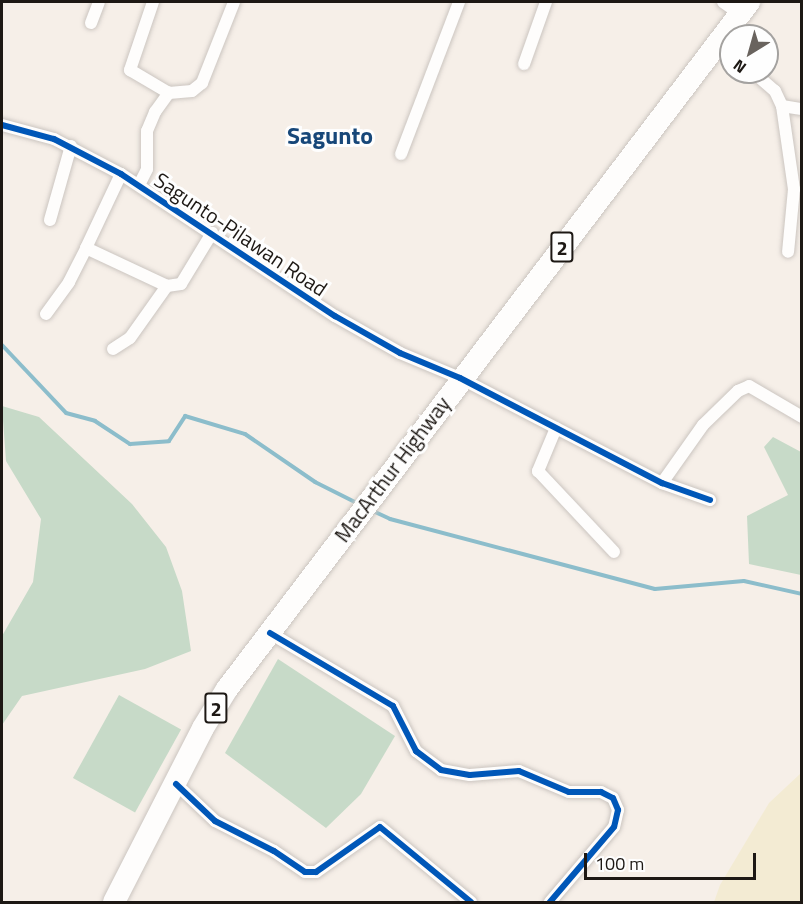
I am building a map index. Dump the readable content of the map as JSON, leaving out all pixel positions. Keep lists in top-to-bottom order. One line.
{"streets":{"highway":["2","MacArthur Highway"],"street":["Sagunto-Pilawan Road"]},"crossings":[["Sagunto-Pilawan Road","MacArthur Highway"]],"districts":["Sagunto"],"scale_bar":"100 m","north":"bottom left"}
